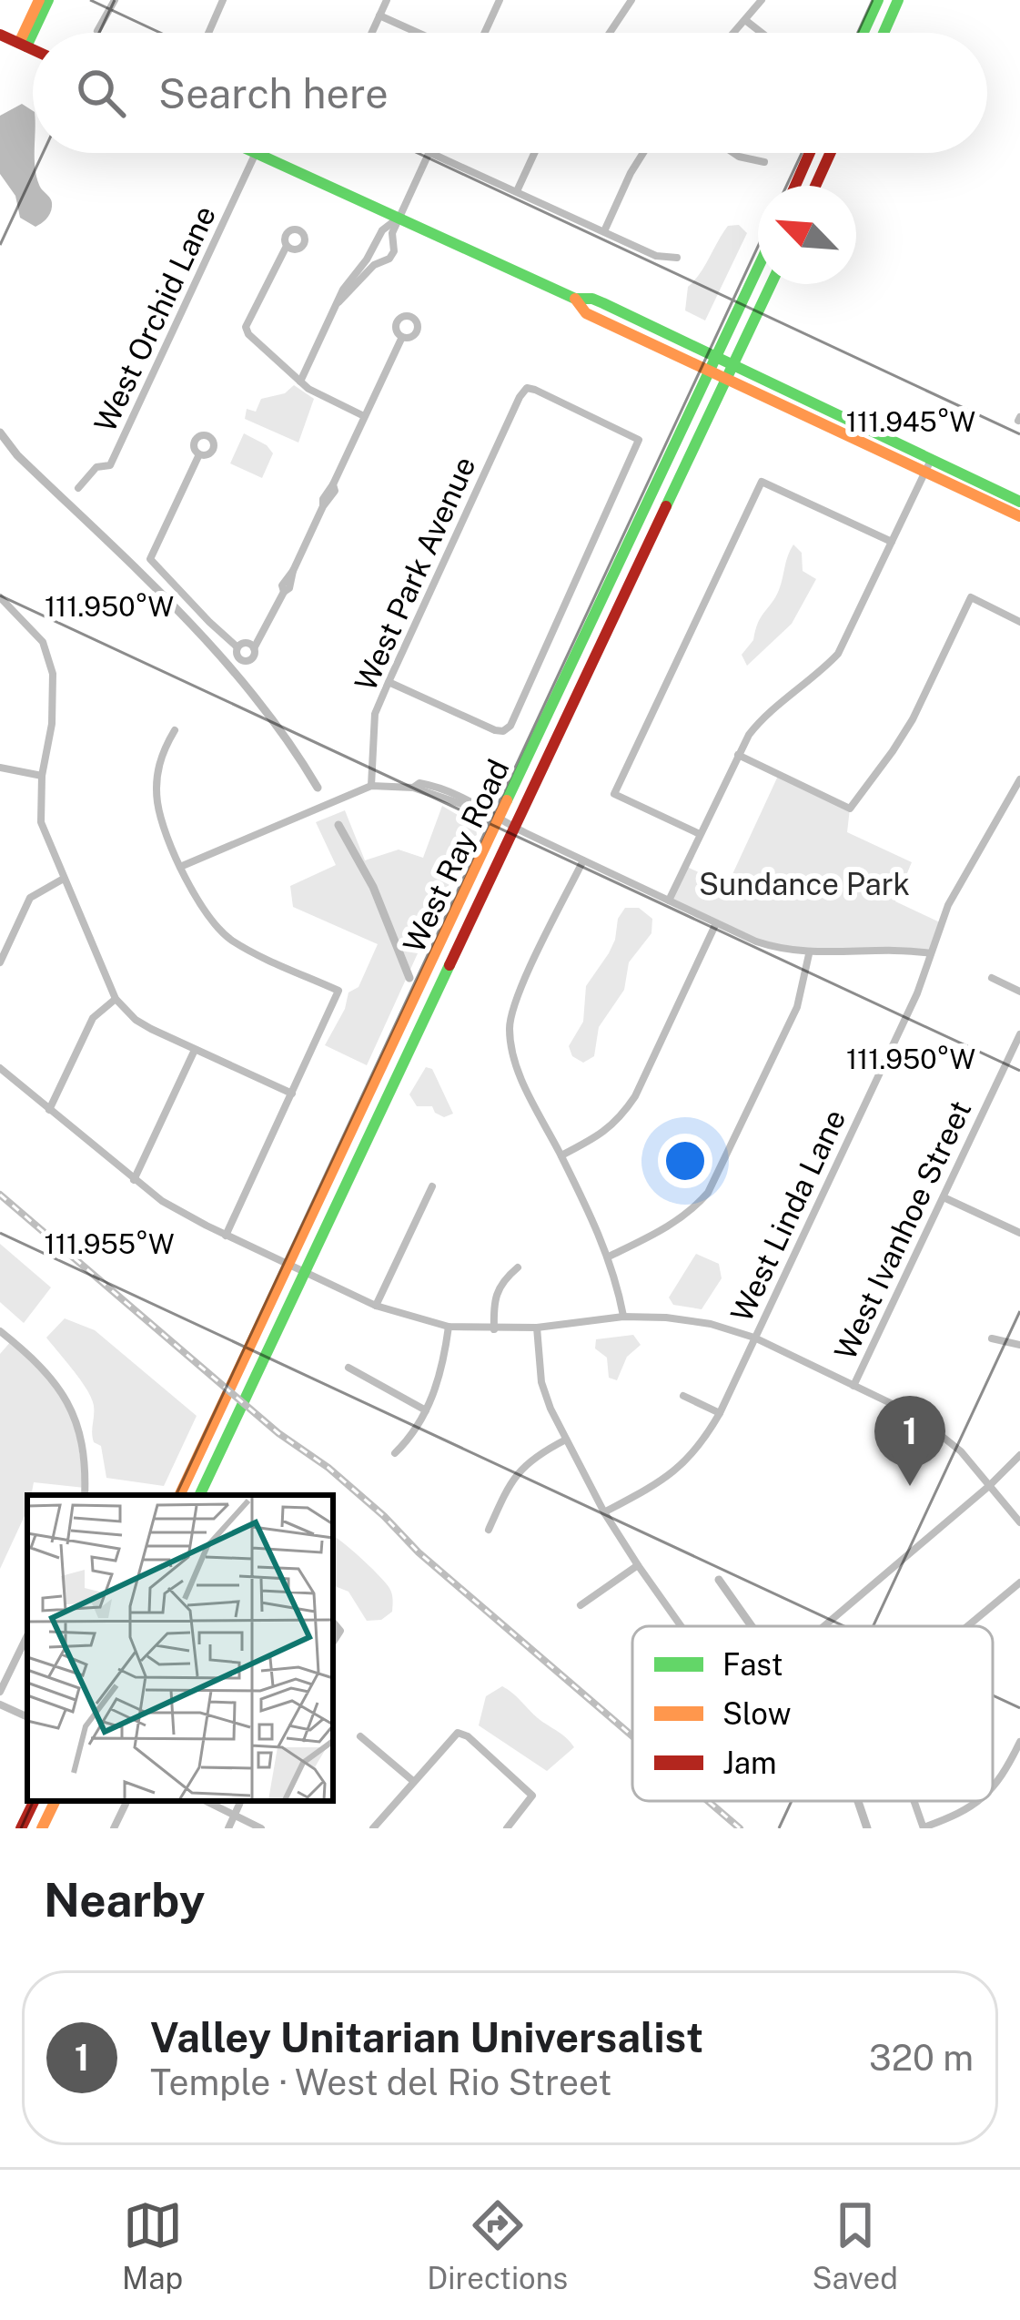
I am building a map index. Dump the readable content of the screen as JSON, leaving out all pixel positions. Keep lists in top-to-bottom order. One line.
{"streets":{"main road":["West Ray Road"],"street":["West Orchid Lane","West Park Avenue","West Linda Lane","West Ivanhoe Street"]},"parks":["Sundance Park"],"legend":["Fast","Slow","Jam"],"north":"top left","page":{"search":"Search here","pins":"1","heading":"Nearby","list":[{"mark":"1","name":"Valley Unitarian Universalist","note":"Temple · West del Rio Street","value":"320 m"}],"nav":["Map","Directions","Saved"]},"coordinates":["111.945°W","111.950°W","111.955°W"]}
